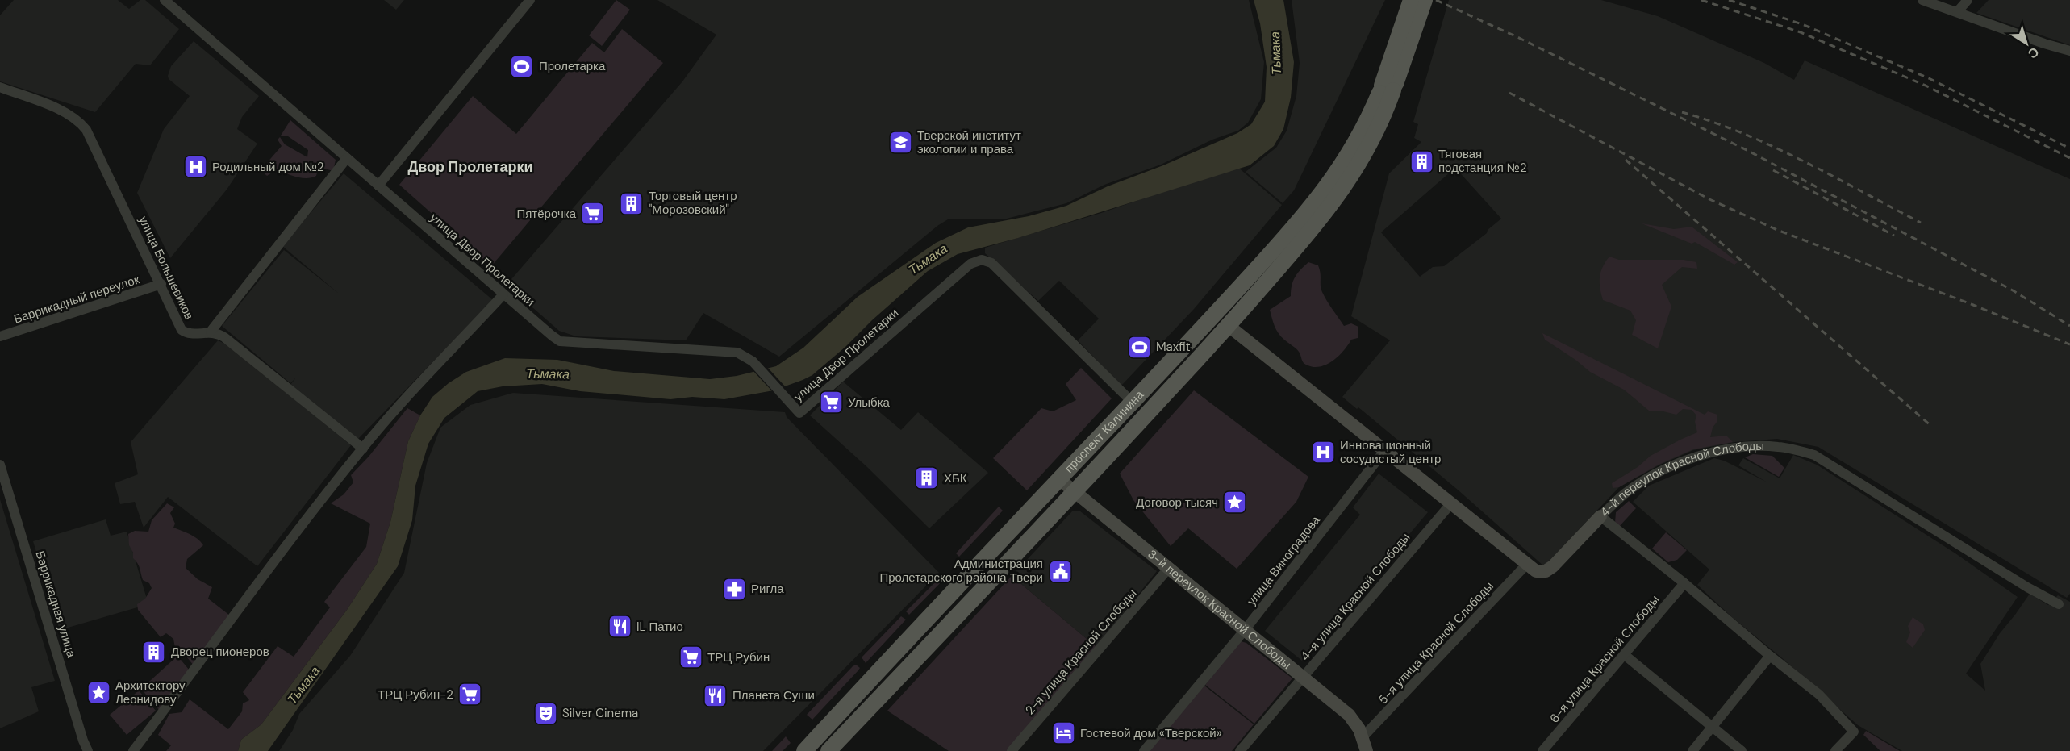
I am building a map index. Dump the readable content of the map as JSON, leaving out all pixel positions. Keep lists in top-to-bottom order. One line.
{"streets":{"main road":["проспект Калинина"],"street":["улица Двор Пролетарки","улица Большевиков","Баррикадный переулок","4-й переулок Красной Слободы","улица Виноградова","4-я улица Красной Слободы","Баррикадная улица","3-й переулок Красной Слободы","5-я улица Красной Слободы","2-я улица Красной Слободы","6-я улица Красной Слободы"]},"crossings":[["улица Двор Пролетарки","проспект Калинина"],["улица Большевиков","Баррикадный переулок"],["проспект Калинина","4-й переулок Красной Слободы"],["проспект Калинина","3-й переулок Красной Слободы"],["4-й переулок Красной Слободы","улица Виноградова"],["4-й переулок Красной Слободы","4-я улица Красной Слободы"],["4-й переулок Красной Слободы","5-я улица Красной Слободы"],["улица Виноградова","3-й переулок Красной Слободы"],["4-я улица Красной Слободы","3-й переулок Красной Слободы"],["3-й переулок Красной Слободы","5-я улица Красной Слободы"],["3-й переулок Красной Слободы","2-я улица Красной Слободы"]],"districts":["Двор Пролетарки"],"water":["Тьмака"],"places":{"sports":["Пролетарка","Maxfit"],"school or university":["Тверской институт экологии и права"],"building":["Тяговая подстанция №2","Торговый центр \"Морозовский\"","ХБК","Дворец пионеров"],"hospital":["Родильный дом №2","Инновационный сосудистый центр"],"supermarket":["Пятёрочка","Улыбка","ТРЦ Рубин","ТРЦ Рубин-2"],"place":["Договор тысяч","Архитектору Леонидову"],"public building":["Администрация Пролетарского района Твери"],"pharmacy":["Ригла"],"restaurant":["IL Патио","Планета Суши"],"theatre":["Silver Cinema"],"hotel":["Гостевой дом «Тверской»"]},"north":"bottom right"}
